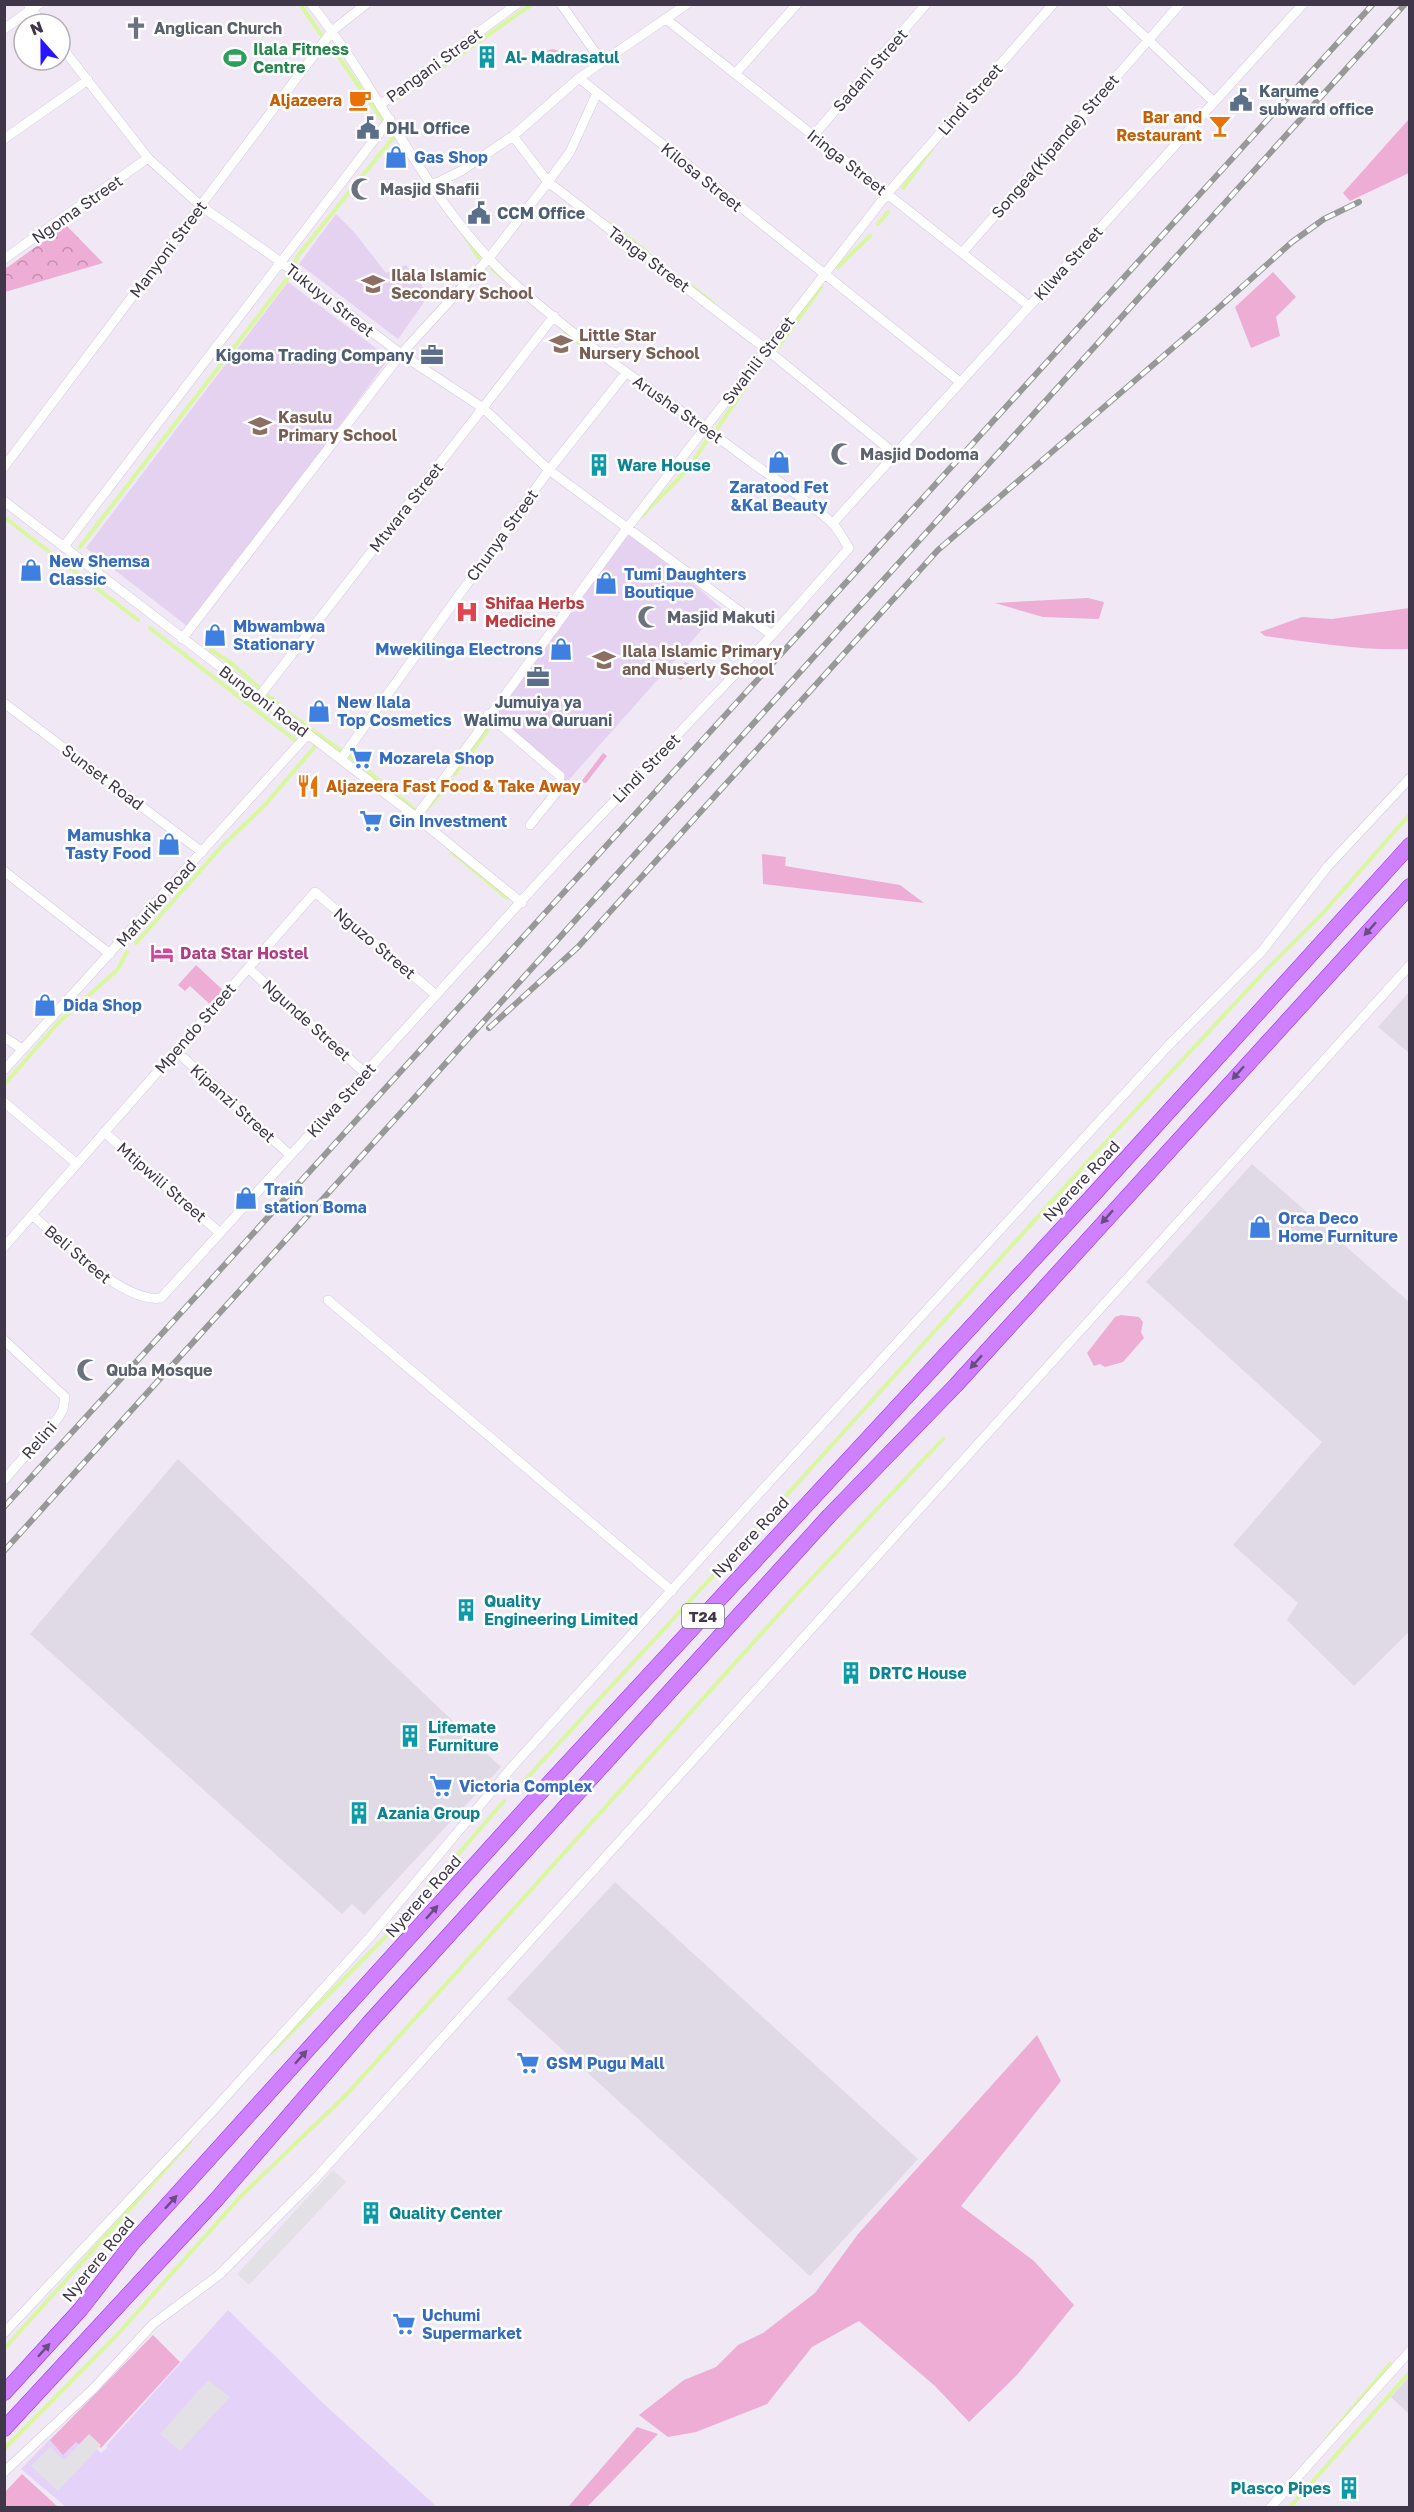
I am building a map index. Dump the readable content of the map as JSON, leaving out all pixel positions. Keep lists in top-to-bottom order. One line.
{"streets":{"highway":["Nyerere Road","T24"],"street":["Pangani Street","Sadani Street","Lindi Street","Songea(Kipande) Street","Iringa Street","Kilosa Street","Ngoma Street","Manyoni Street","Tanga Street","Kilwa Street","Tukuyu Street","Swahili Street","Arusha Street","Mtwara Street","Chunya Street","Bungoni Road","Sunset Road","Mafuriko Road","Nguzo Street","Ngunde Street","Mpendo Street","Kipanzi Street","Mtipwili Street","Beli Street","Relini"]},"crossings":[["Pangani Street","Arusha Street"],["Sadani Street","Iringa Street"],["Lindi Street","Iringa Street"],["Lindi Street","Kilwa Street"],["Lindi Street","Tukuyu Street"],["Lindi Street","Swahili Street"],["Lindi Street","Arusha Street"],["Lindi Street","Bungoni Road"],["Songea(Kipande) Street","Iringa Street"],["Iringa Street","Kilwa Street"],["Iringa Street","Swahili Street"],["Kilosa Street","Kilwa Street"],["Kilosa Street","Swahili Street"],["Ngoma Street","Tukuyu Street"],["Manyoni Street","Tukuyu Street"],["Manyoni Street","Arusha Street"],["Tanga Street","Kilwa Street"],["Tanga Street","Swahili Street"],["Kilwa Street","Arusha Street"],["Kilwa Street","Bungoni Road"],["Kilwa Street","Nguzo Street"],["Kilwa Street","Ngunde Street"],["Kilwa Street","Kipanzi Street"],["Kilwa Street","Mtipwili Street"],["Kilwa Street","Beli Street"],["Tukuyu Street","Swahili Street"],["Tukuyu Street","Mtwara Street"],["Tukuyu Street","Chunya Street"],["Swahili Street","Arusha Street"],["Arusha Street","Mtwara Street"],["Arusha Street","Chunya Street"],["Mtwara Street","Bungoni Road"],["Chunya Street","Bungoni Road"],["Bungoni Road","Mafuriko Road"],["Sunset Road","Mafuriko Road"],["Nguzo Street","Mpendo Street"],["Ngunde Street","Mpendo Street"],["Mpendo Street","Kipanzi Street"],["Mpendo Street","Mtipwili Street"],["Mpendo Street","Beli Street"]],"places":{"church":["Anglican Church"],"building":["Al- Madrasatul","Ware House","Quality Engineering Limited","DRTC House","Lifemate Furniture","Azania Group","Quality Center","Plasco Pipes"],"sports":["Ilala Fitness Centre"],"cafe":["Aljazeera"],"public building":["Karume subward office","DHL Office","CCM Office"],"bar":["Bar and Restaurant"],"shop":["Gas Shop","Zaratood Fet &Kal Beauty","New Shemsa Classic","Tumi Daughters Boutique","Mbwambwa Stationary","Mwekilinga Electrons","New Ilala Top Cosmetics","Mamushka Tasty Food","Dida Shop","Train station Boma","Orca Deco Home Furniture"],"mosque":["Masjid Shafii","Masjid Dodoma","Masjid Makuti","Quba Mosque"],"school or university":["Ilala Islamic Secondary School","Little Star Nursery School","Kasulu Primary School","Ilala Islamic Primary and Nuserly School"],"office":["Kigoma Trading Company","Jumuiya ya Walimu wa Quruani"],"hospital":["Shifaa Herbs Medicine"],"supermarket":["Mozarela Shop","Gin Investment","Victoria Complex","GSM Pugu Mall","Uchumi Supermarket"],"restaurant":["Aljazeera Fast Food & Take Away"],"hotel":["Data Star Hostel"]},"north":"top"}
